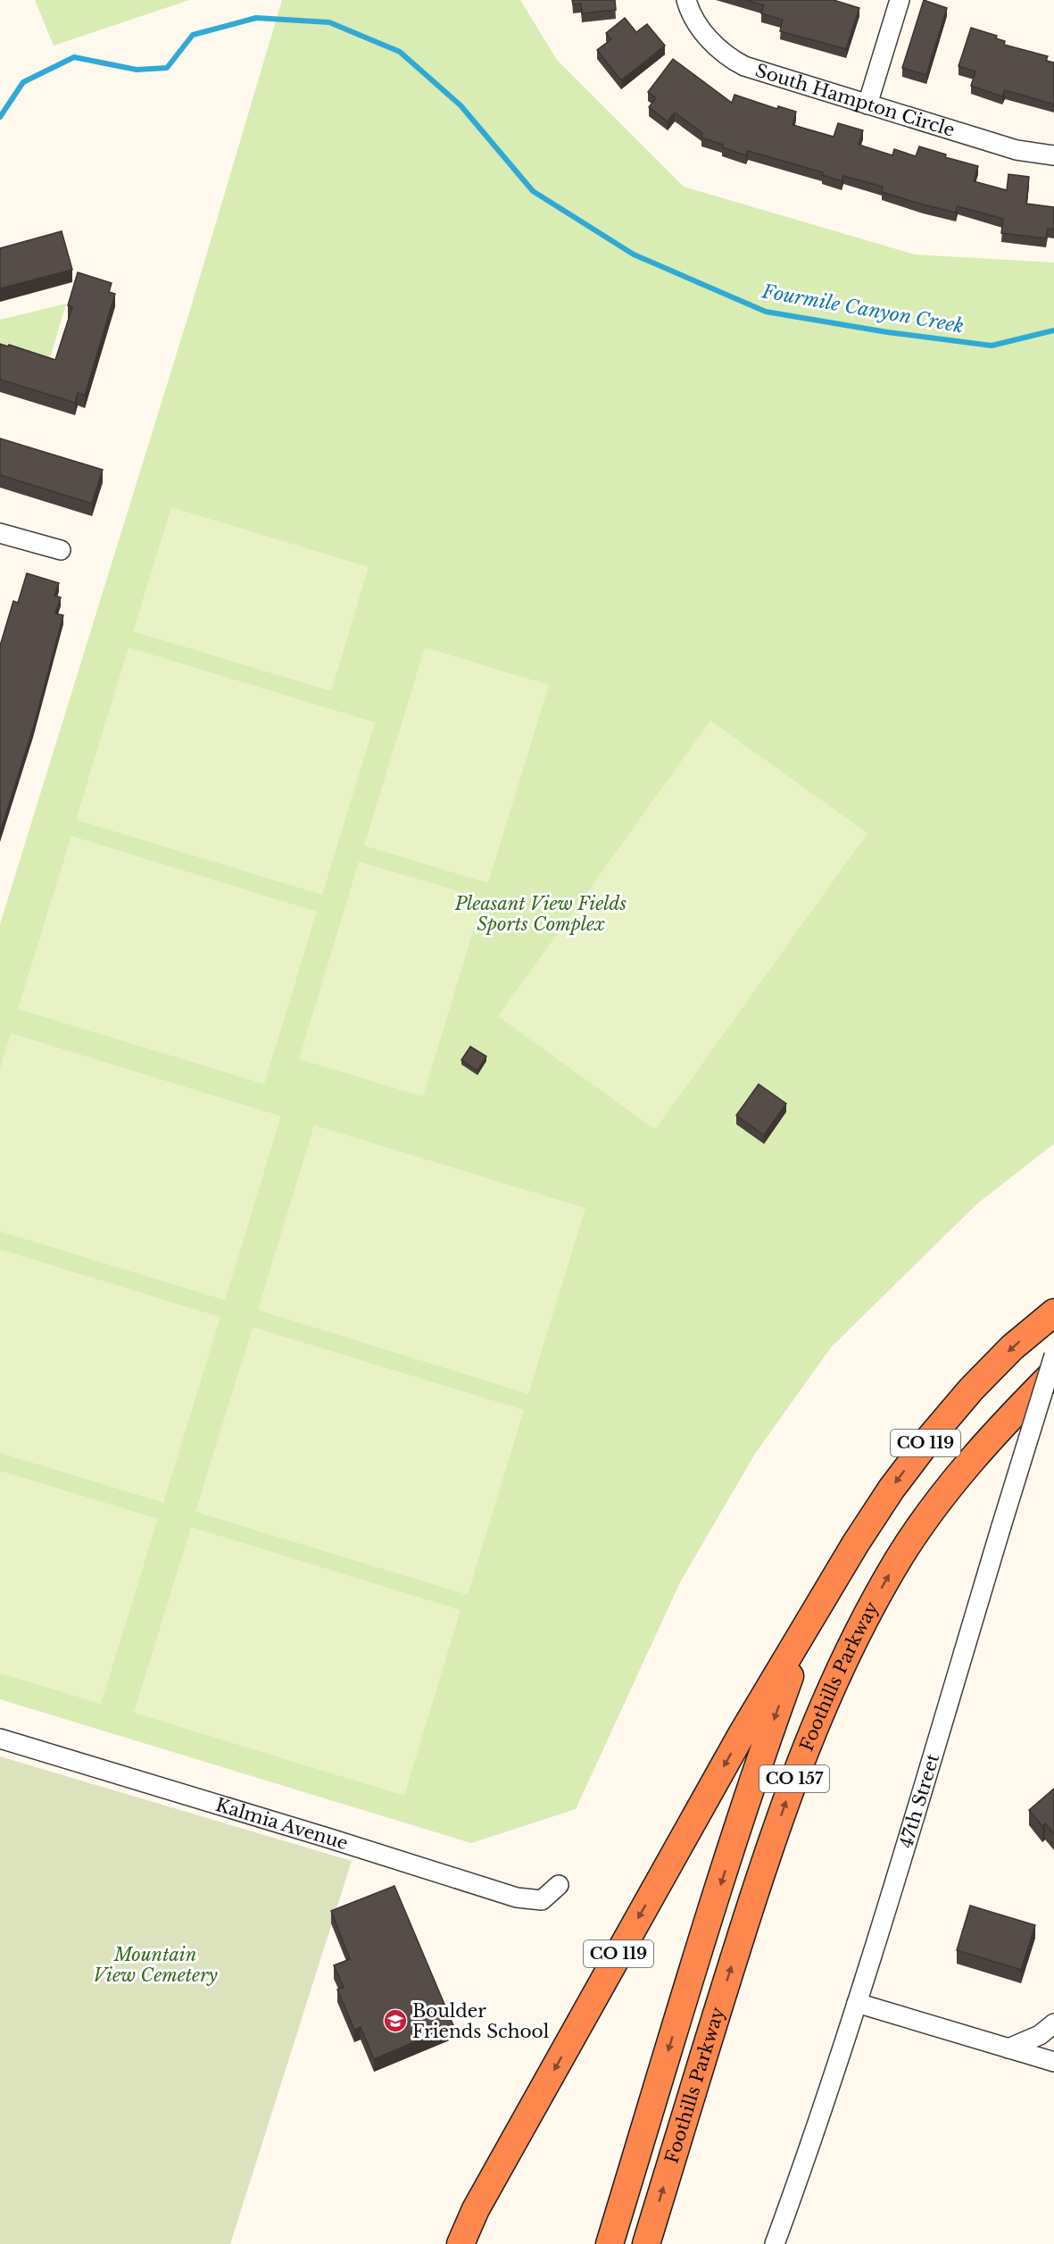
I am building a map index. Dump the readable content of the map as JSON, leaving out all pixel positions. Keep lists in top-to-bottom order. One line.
{"streets":{"highway":["CO 119","Foothills Parkway","CO 157"],"street":["South Hampton Circle","47th Street","Kalmia Avenue"]},"crossings":[["CO 119","Foothills Parkway"]],"water":["Fourmile Canyon Creek"],"parks":["Pleasant View Fields Sports Complex","Mountain View Cemetery"],"places":{"school or university":["Boulder Friends School"]}}
